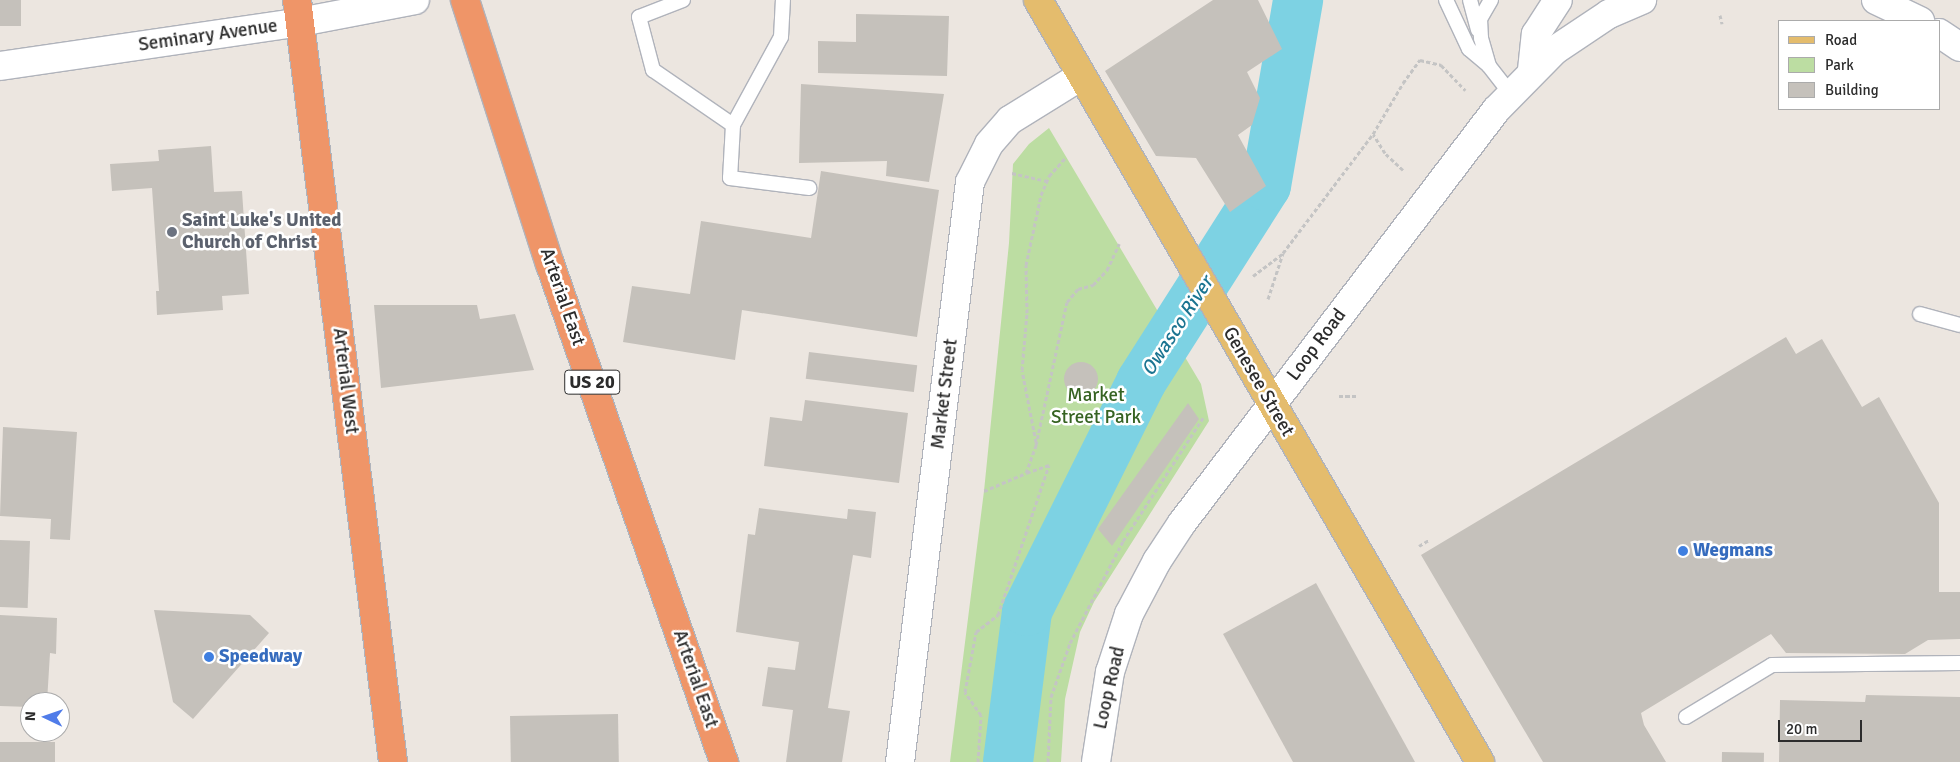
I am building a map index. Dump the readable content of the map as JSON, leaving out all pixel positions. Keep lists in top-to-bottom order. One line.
{"streets":{"highway":["Arterial East","Arterial West","US 20"],"main road":["Genesee Street"],"street":["Seminary Avenue","Loop Road","Market Street"]},"crossings":[["Seminary Avenue","Arterial West"],["Loop Road","Genesee Street"],["Genesee Street","Market Street"]],"water":["Owasco River"],"parks":["Market Street Park"],"places":["Saint Luke's United Church of Christ","Wegmans","Speedway"],"legend":["Road","Park","Building"],"scale_bar":"20 m","north":"left"}
